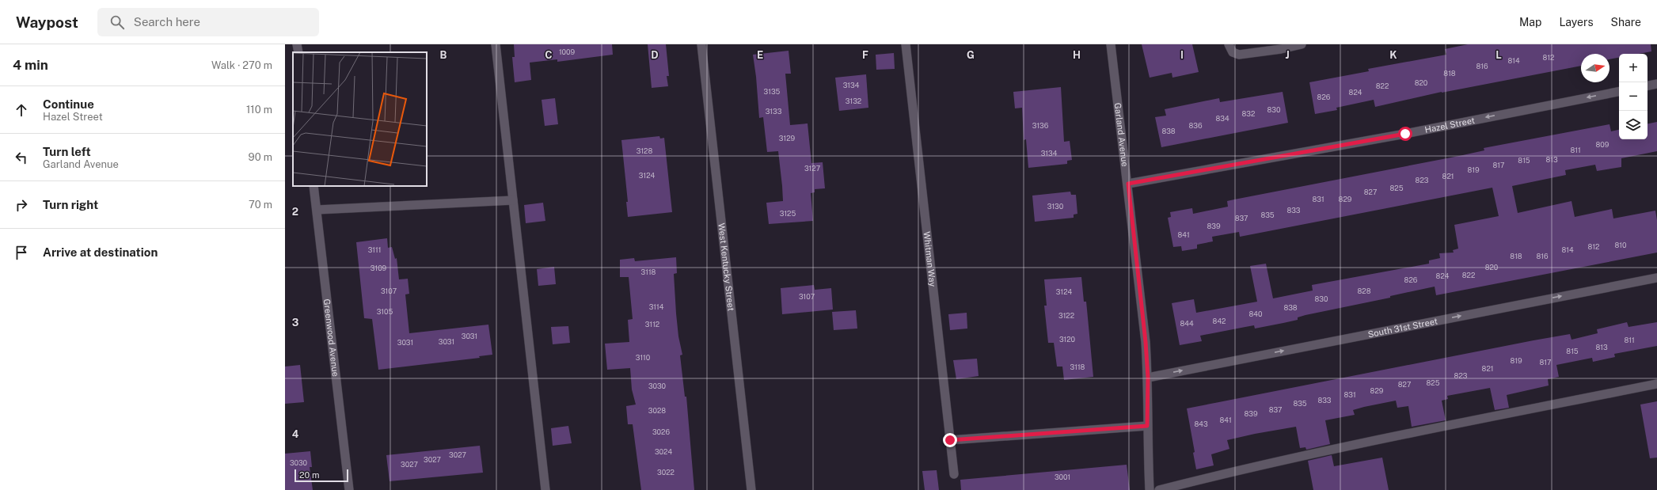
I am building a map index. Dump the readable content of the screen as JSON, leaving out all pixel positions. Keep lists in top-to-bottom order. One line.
{"streets":{"street":["Hazel Street","Garland Avenue","Whitman Way","West Kentucky Street","South 31st Street","Greenwood Avenue"]},"crossings":[["Hazel Street","Garland Avenue"],["Garland Avenue","South 31st Street"]],"one_way":["Hazel Street","South 31st Street"],"house_numbers":["1009","812","814","816","818","820","3134","822","3135","824","826","3132","830","3133","832","834","3136","836","838","3129","809","811","3128","3134","813","815","817","3127","819","3124","821","823","825","827","831","829","3130","833","3125","835","837","839","841","810","812","3111","814","818","816","820","3109","3118","822","824","826","3107","828","3124","3107","830","3114","838","3105","840","3122","842","844","3112","3031","3120","811","3031","3031","813","815","3110","819","817","3118","821","823","825","827","3030","829","831","833","835","837","3028","839","841","843","3026","3024","3027","3027","3030","3027","3022","3001"],"scale_bar":"20 m","north":"right","page":{"header":"Waypost","search":"Search here","nav":["Map","Layers","Share"],"heading":["4 min","Walk · 270 m"],"map_buttons":["+","−"],"list":[["Continue","Hazel Street","110 m"],["Turn left","Garland Avenue","90 m"],["Turn right","70 m"],"Arrive at destination"],"scale":"20 m"},"grid":{"columns":["B","C","D","E","F","G","H","I","J","K","L"],"rows":["2","3","4"]}}
